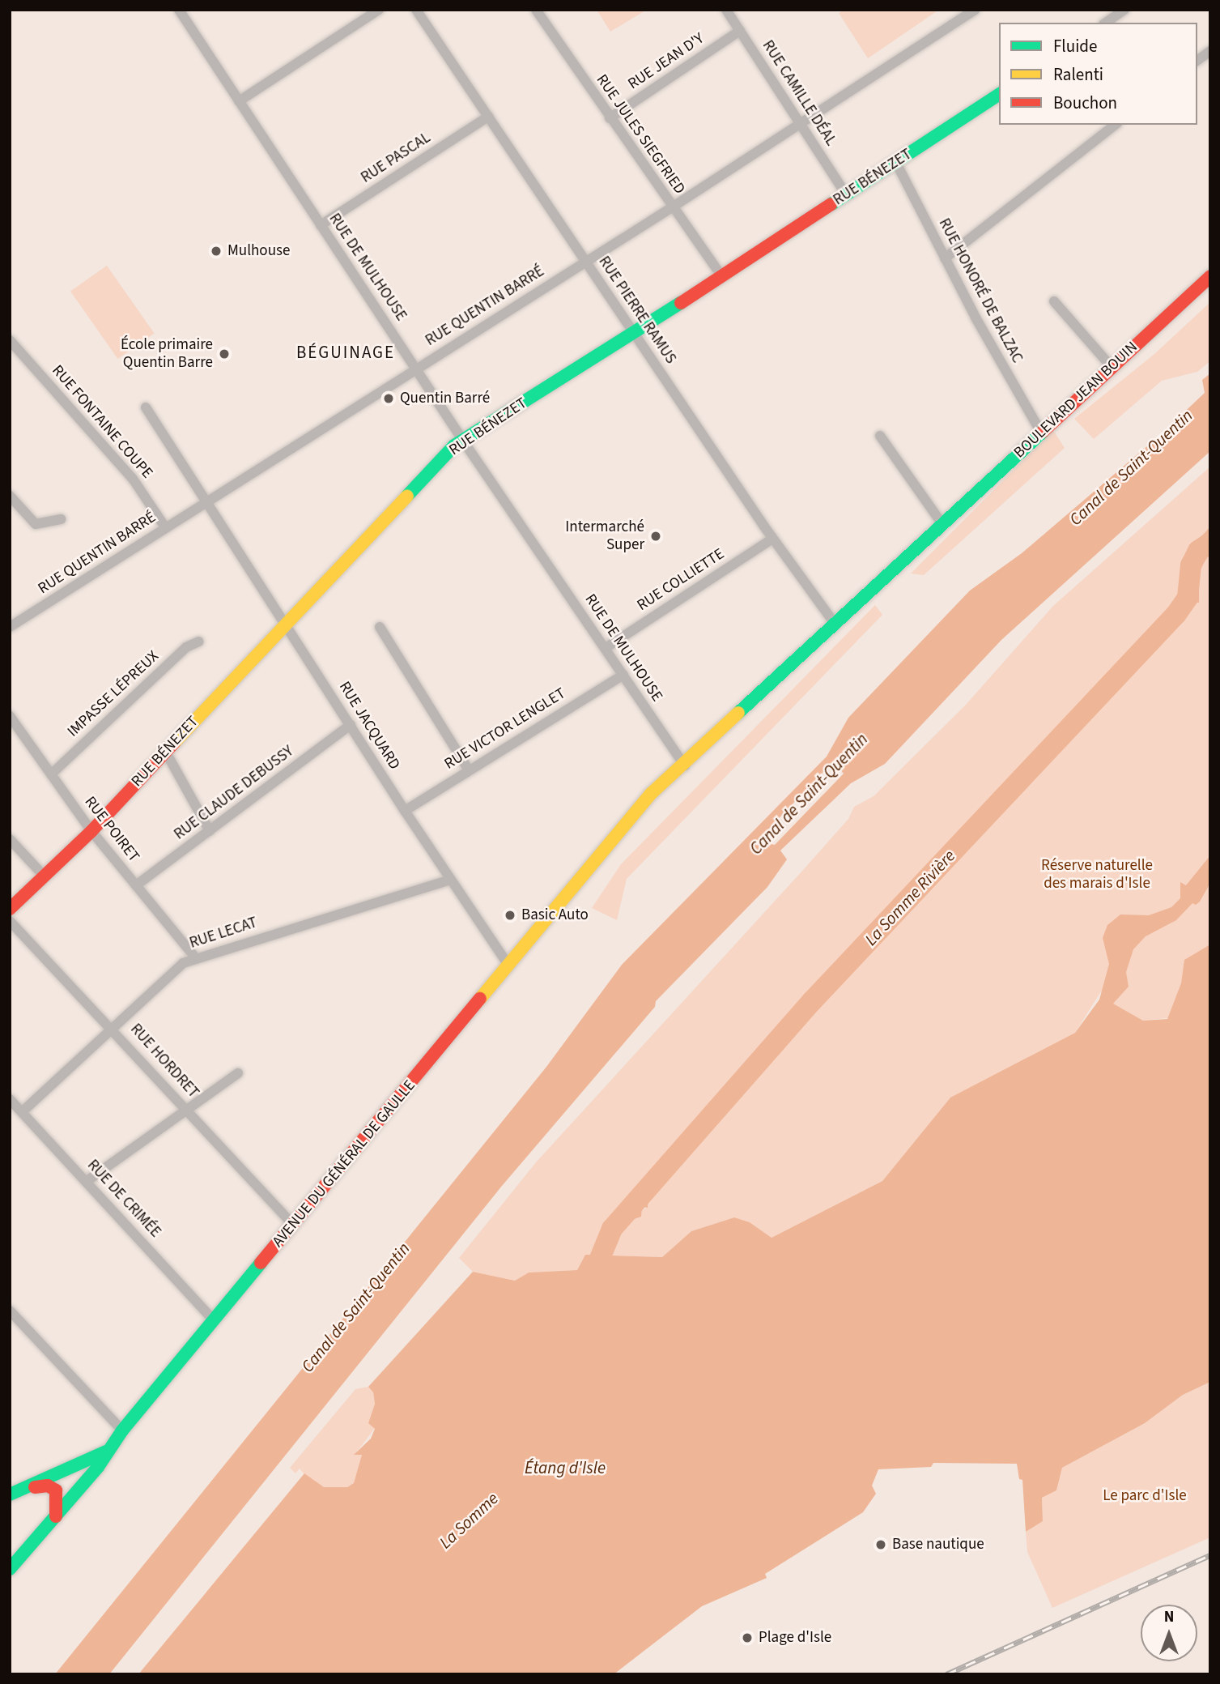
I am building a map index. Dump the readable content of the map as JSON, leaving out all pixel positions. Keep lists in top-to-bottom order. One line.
{"streets":{"street":["RUE JEAN D'Y","RUE CAMILLE DÉAL","RUE JULES SIEGFRIED","RUE PASCAL","RUE BÉNEZET","RUE DE MULHOUSE","RUE HONORÉ DE BALZAC","RUE QUENTIN BARRÉ","RUE PIERRE RAMUS","BOULEVARD JEAN BOUIN","RUE FONTAINE COUPE","RUE COLLIETTE","IMPASSE LÉPREUX","RUE JACQUARD","RUE VICTOR LENGLET","RUE CLAUDE DEBUSSY","RUE POIRET","RUE LECAT","RUE HORDRET","AVENUE DU GÉNÉRAL DE GAULLE","RUE DE CRIMÉE"]},"crossings":[["RUE JEAN D'Y","RUE CAMILLE DÉAL"],["RUE JEAN D'Y","RUE JULES SIEGFRIED"],["RUE CAMILLE DÉAL","RUE BÉNEZET"],["RUE CAMILLE DÉAL","RUE QUENTIN BARRÉ"],["RUE JULES SIEGFRIED","RUE BÉNEZET"],["RUE JULES SIEGFRIED","RUE QUENTIN BARRÉ"],["RUE PASCAL","RUE DE MULHOUSE"],["RUE PASCAL","RUE PIERRE RAMUS"],["RUE BÉNEZET","RUE DE MULHOUSE"],["RUE BÉNEZET","RUE HONORÉ DE BALZAC"],["RUE BÉNEZET","RUE PIERRE RAMUS"],["RUE BÉNEZET","RUE JACQUARD"],["RUE BÉNEZET","RUE POIRET"],["RUE DE MULHOUSE","RUE QUENTIN BARRÉ"],["RUE DE MULHOUSE","BOULEVARD JEAN BOUIN"],["RUE DE MULHOUSE","RUE COLLIETTE"],["RUE DE MULHOUSE","RUE VICTOR LENGLET"],["RUE DE MULHOUSE","AVENUE DU GÉNÉRAL DE GAULLE"],["RUE HONORÉ DE BALZAC","BOULEVARD JEAN BOUIN"],["RUE QUENTIN BARRÉ","RUE PIERRE RAMUS"],["RUE QUENTIN BARRÉ","RUE FONTAINE COUPE"],["RUE QUENTIN BARRÉ","RUE JACQUARD"],["RUE PIERRE RAMUS","BOULEVARD JEAN BOUIN"],["RUE PIERRE RAMUS","RUE COLLIETTE"],["BOULEVARD JEAN BOUIN","AVENUE DU GÉNÉRAL DE GAULLE"],["IMPASSE LÉPREUX","RUE POIRET"],["RUE JACQUARD","RUE VICTOR LENGLET"],["RUE JACQUARD","RUE CLAUDE DEBUSSY"],["RUE JACQUARD","RUE LECAT"],["RUE JACQUARD","AVENUE DU GÉNÉRAL DE GAULLE"],["RUE CLAUDE DEBUSSY","RUE POIRET"],["RUE POIRET","RUE LECAT"],["RUE LECAT","RUE HORDRET"],["RUE LECAT","RUE DE CRIMÉE"],["RUE HORDRET","AVENUE DU GÉNÉRAL DE GAULLE"],["AVENUE DU GÉNÉRAL DE GAULLE","RUE DE CRIMÉE"]],"districts":["BÉGUINAGE"],"water":["Canal de Saint-Quentin","La Somme Rivière","Étang d'Isle","La Somme"],"parks":["Réserve naturelle des marais d'Isle","Le parc d'Isle"],"places":["Mulhouse","École primaire Quentin Barre","Quentin Barré","Intermarché Super","Basic Auto","Base nautique","Plage d'Isle"],"legend":["Fluide","Ralenti","Bouchon"],"north":"top"}
